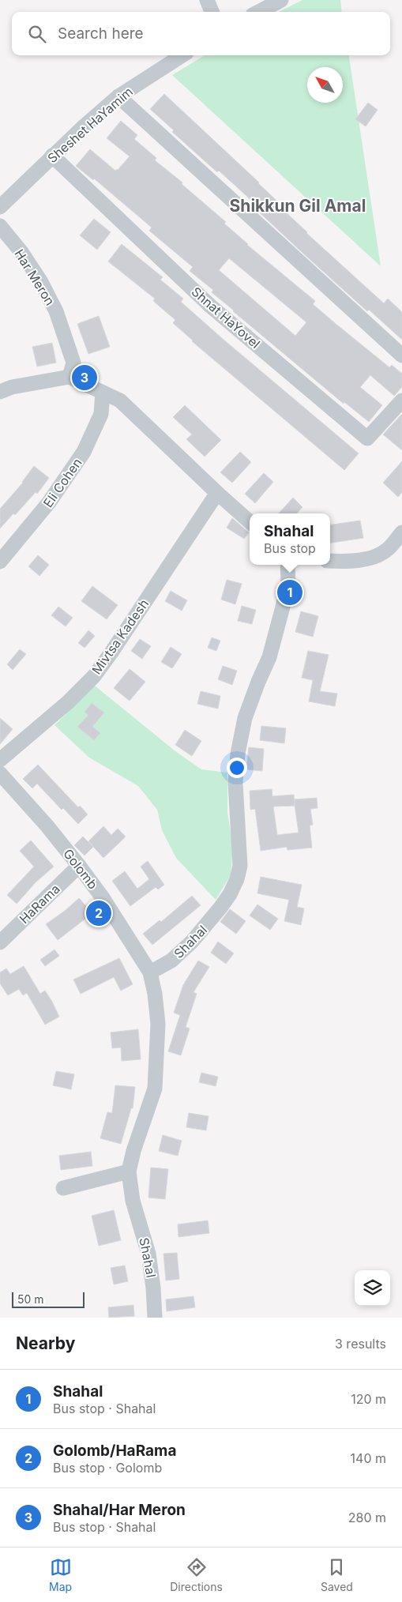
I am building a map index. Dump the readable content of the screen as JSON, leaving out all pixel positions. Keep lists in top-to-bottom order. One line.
{"streets":{"street":["Sheshet HaYamim","Har Meron","Shnat HaYovel","Eli Cohen","Mivtsa Kadesh","Golomb","HaRama","Shahal"]},"crossings":[["Sheshet HaYamim","Shnat HaYovel"],["Golomb","HaRama"],["Golomb","Shahal"]],"districts":["Shikkun Gil Amal"],"scale_bar":"50 m","north":"top left","page":{"search":"Search here","pins":["3","1","2"],"popup":["Shahal","Bus stop"],"scale":"50 m","heading":["Nearby","3 results"],"list":[{"mark":"1","name":"Shahal","note":"Bus stop · Shahal","value":"120 m"},{"mark":"2","name":"Golomb/HaRama","note":"Bus stop · Golomb","value":"140 m"},{"mark":"3","name":"Shahal/Har Meron","note":"Bus stop · Shahal","value":"280 m"}],"nav":["Map","Directions","Saved"]}}
